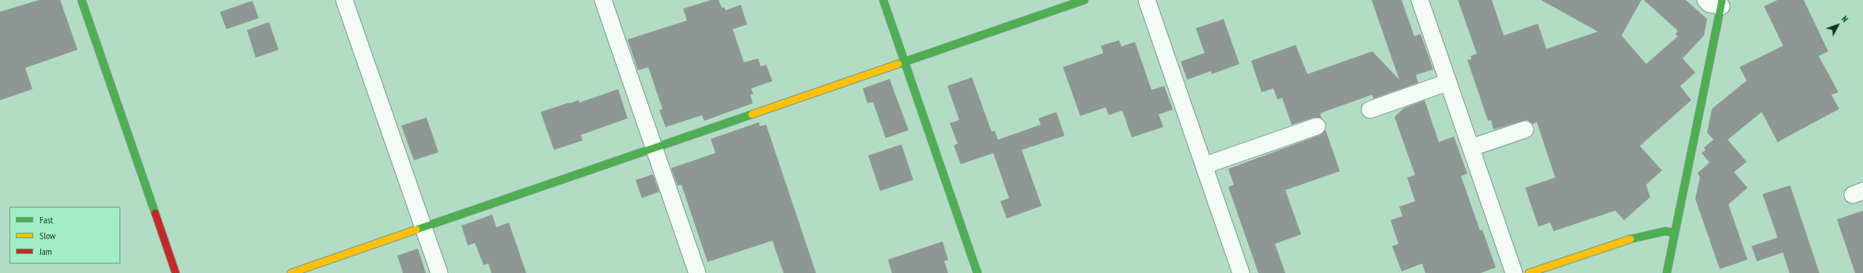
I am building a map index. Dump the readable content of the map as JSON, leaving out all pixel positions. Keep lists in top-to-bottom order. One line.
{"legend":["Fast","Slow","Jam"],"north":"top right"}
